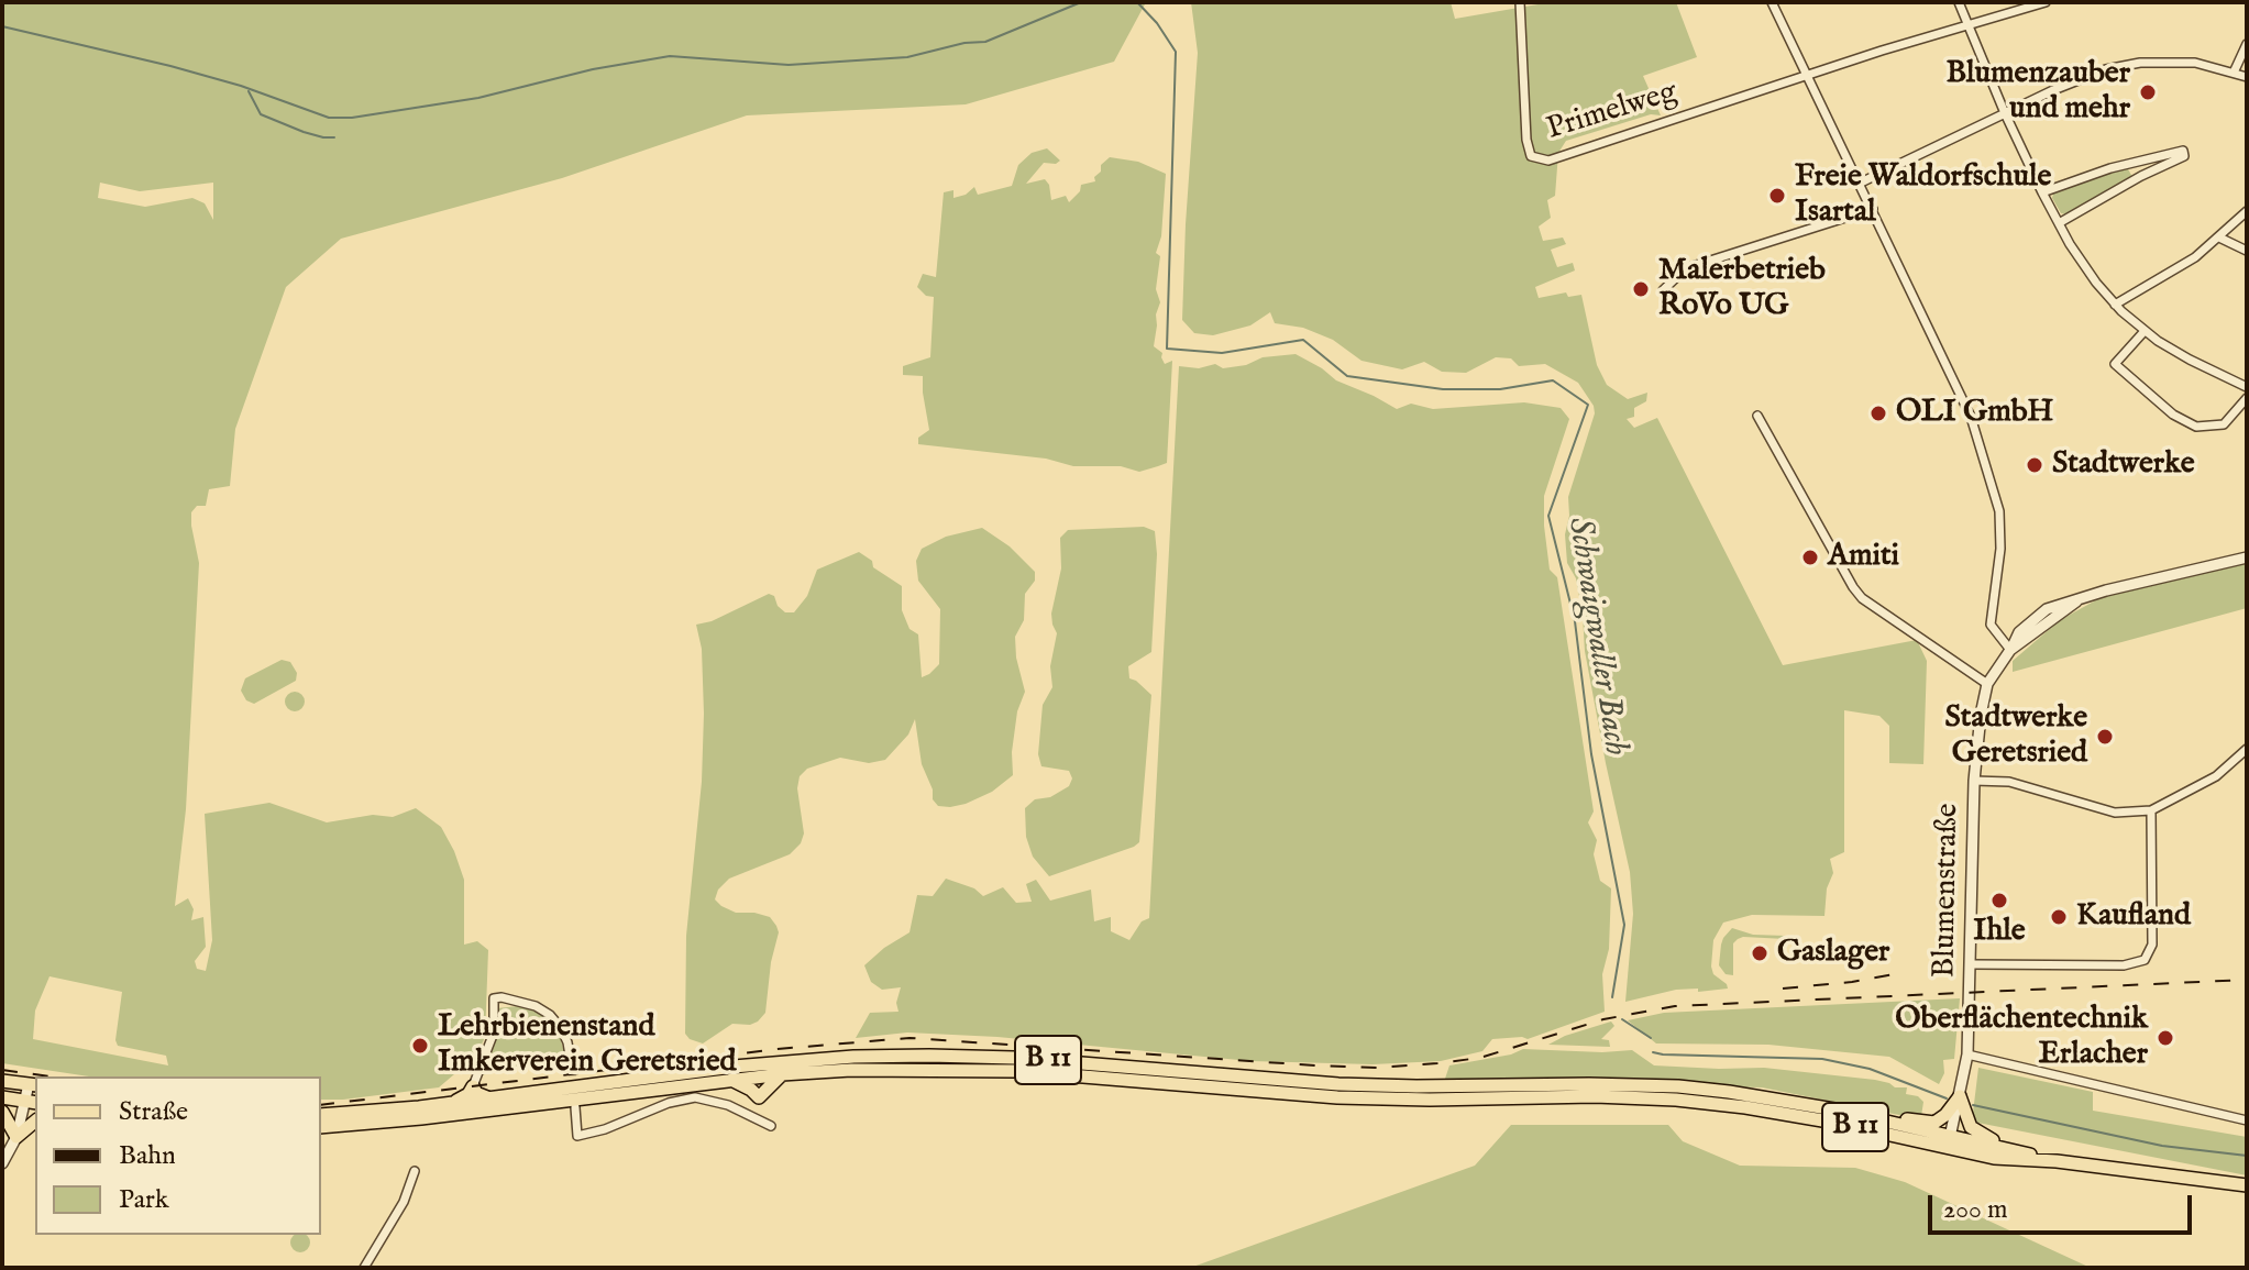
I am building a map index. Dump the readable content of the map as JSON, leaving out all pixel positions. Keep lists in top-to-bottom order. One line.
{"streets":{"main road":["B 11"],"street":["Primelweg","Blumenstraße"]},"crossings":[["Blumenstraße","B 11"]],"water":["Schwaigwaller Bach"],"places":["Blumenzauber und mehr","Freie Waldorfschule Isartal","Malerbetrieb RoVo UG","OLI GmbH","Stadtwerke","Amiti","Stadtwerke Geretsried","Ihle","Kaufland","Gaslager","Oberflächentechnik Erlacher","Lehrbienenstand Imkerverein Geretsried"],"legend":["Straße","Bahn","Park"],"scale_bar":"200 m"}
